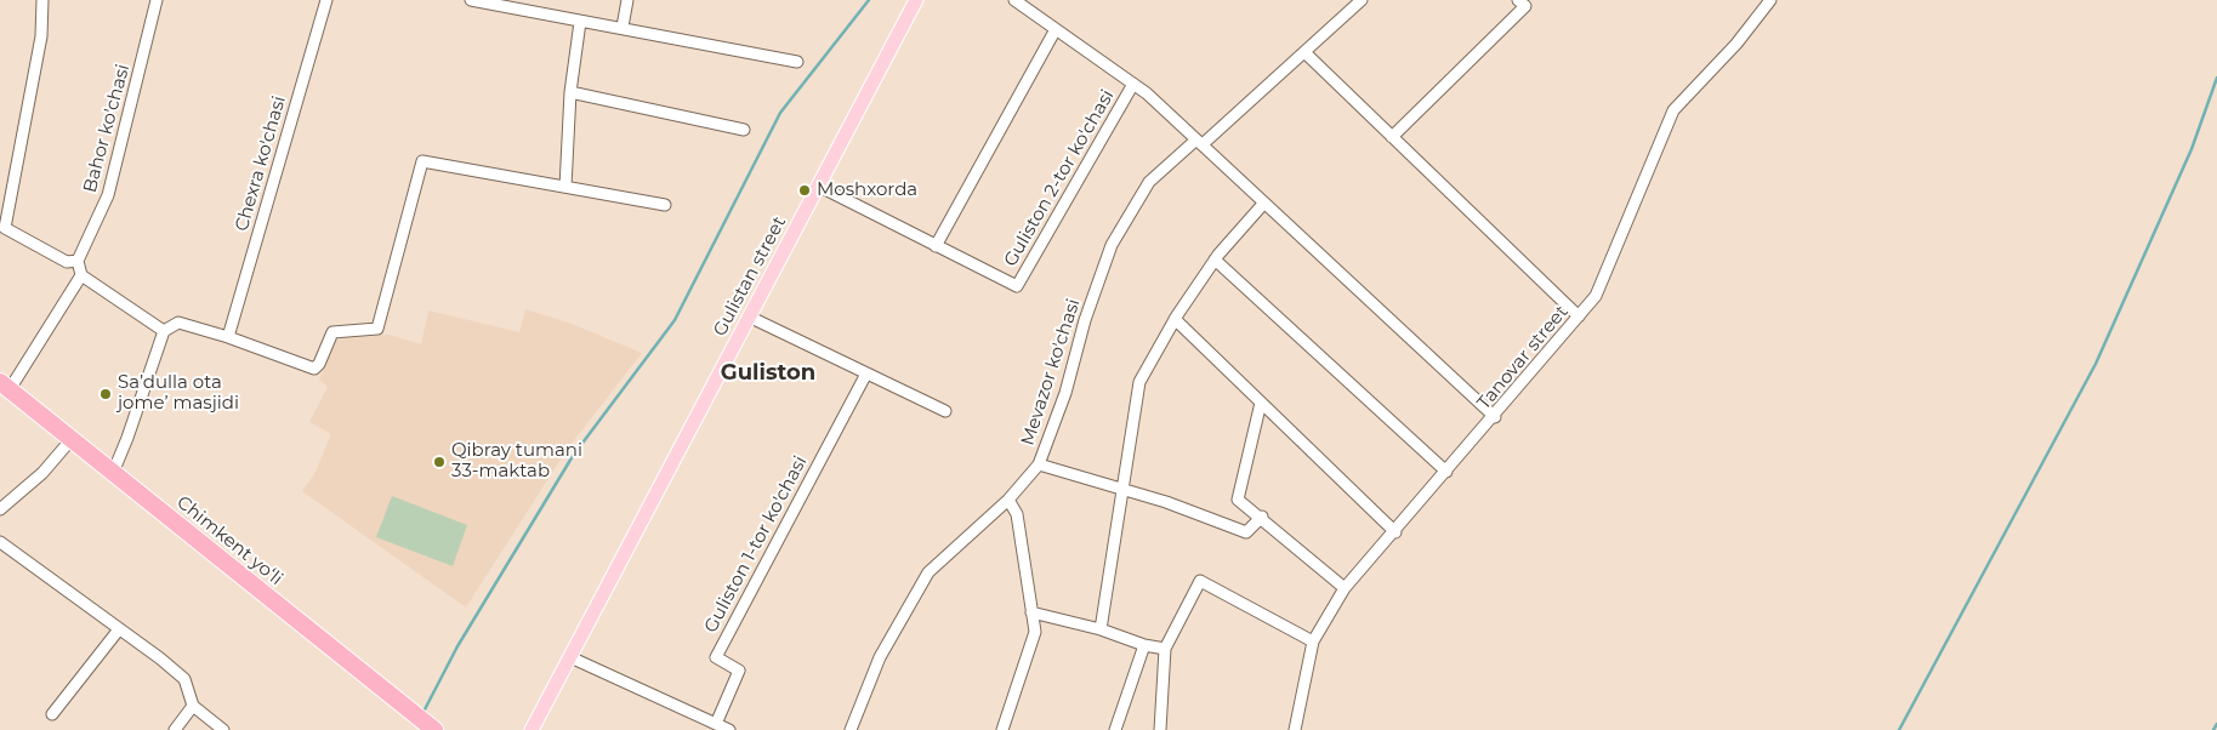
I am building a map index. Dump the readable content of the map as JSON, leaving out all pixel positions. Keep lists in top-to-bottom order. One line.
{"streets":{"highway":["Chimkent yo‘li"],"main road":["Gulistan street"],"street":["Bahor ko'chasi","Chexra ko'chasi","Guliston 2-tor ko'chasi","Tanovar street","Mevazor ko'chasi","Guliston 1-tor ko'chasi"]},"crossings":[["Guliston 2-tor ko'chasi","Gulistan street"]],"districts":["Guliston"],"places":["Moshxorda","Sa’dulla ota jome’ masjidi","Qibray tumani 33-maktab"]}
